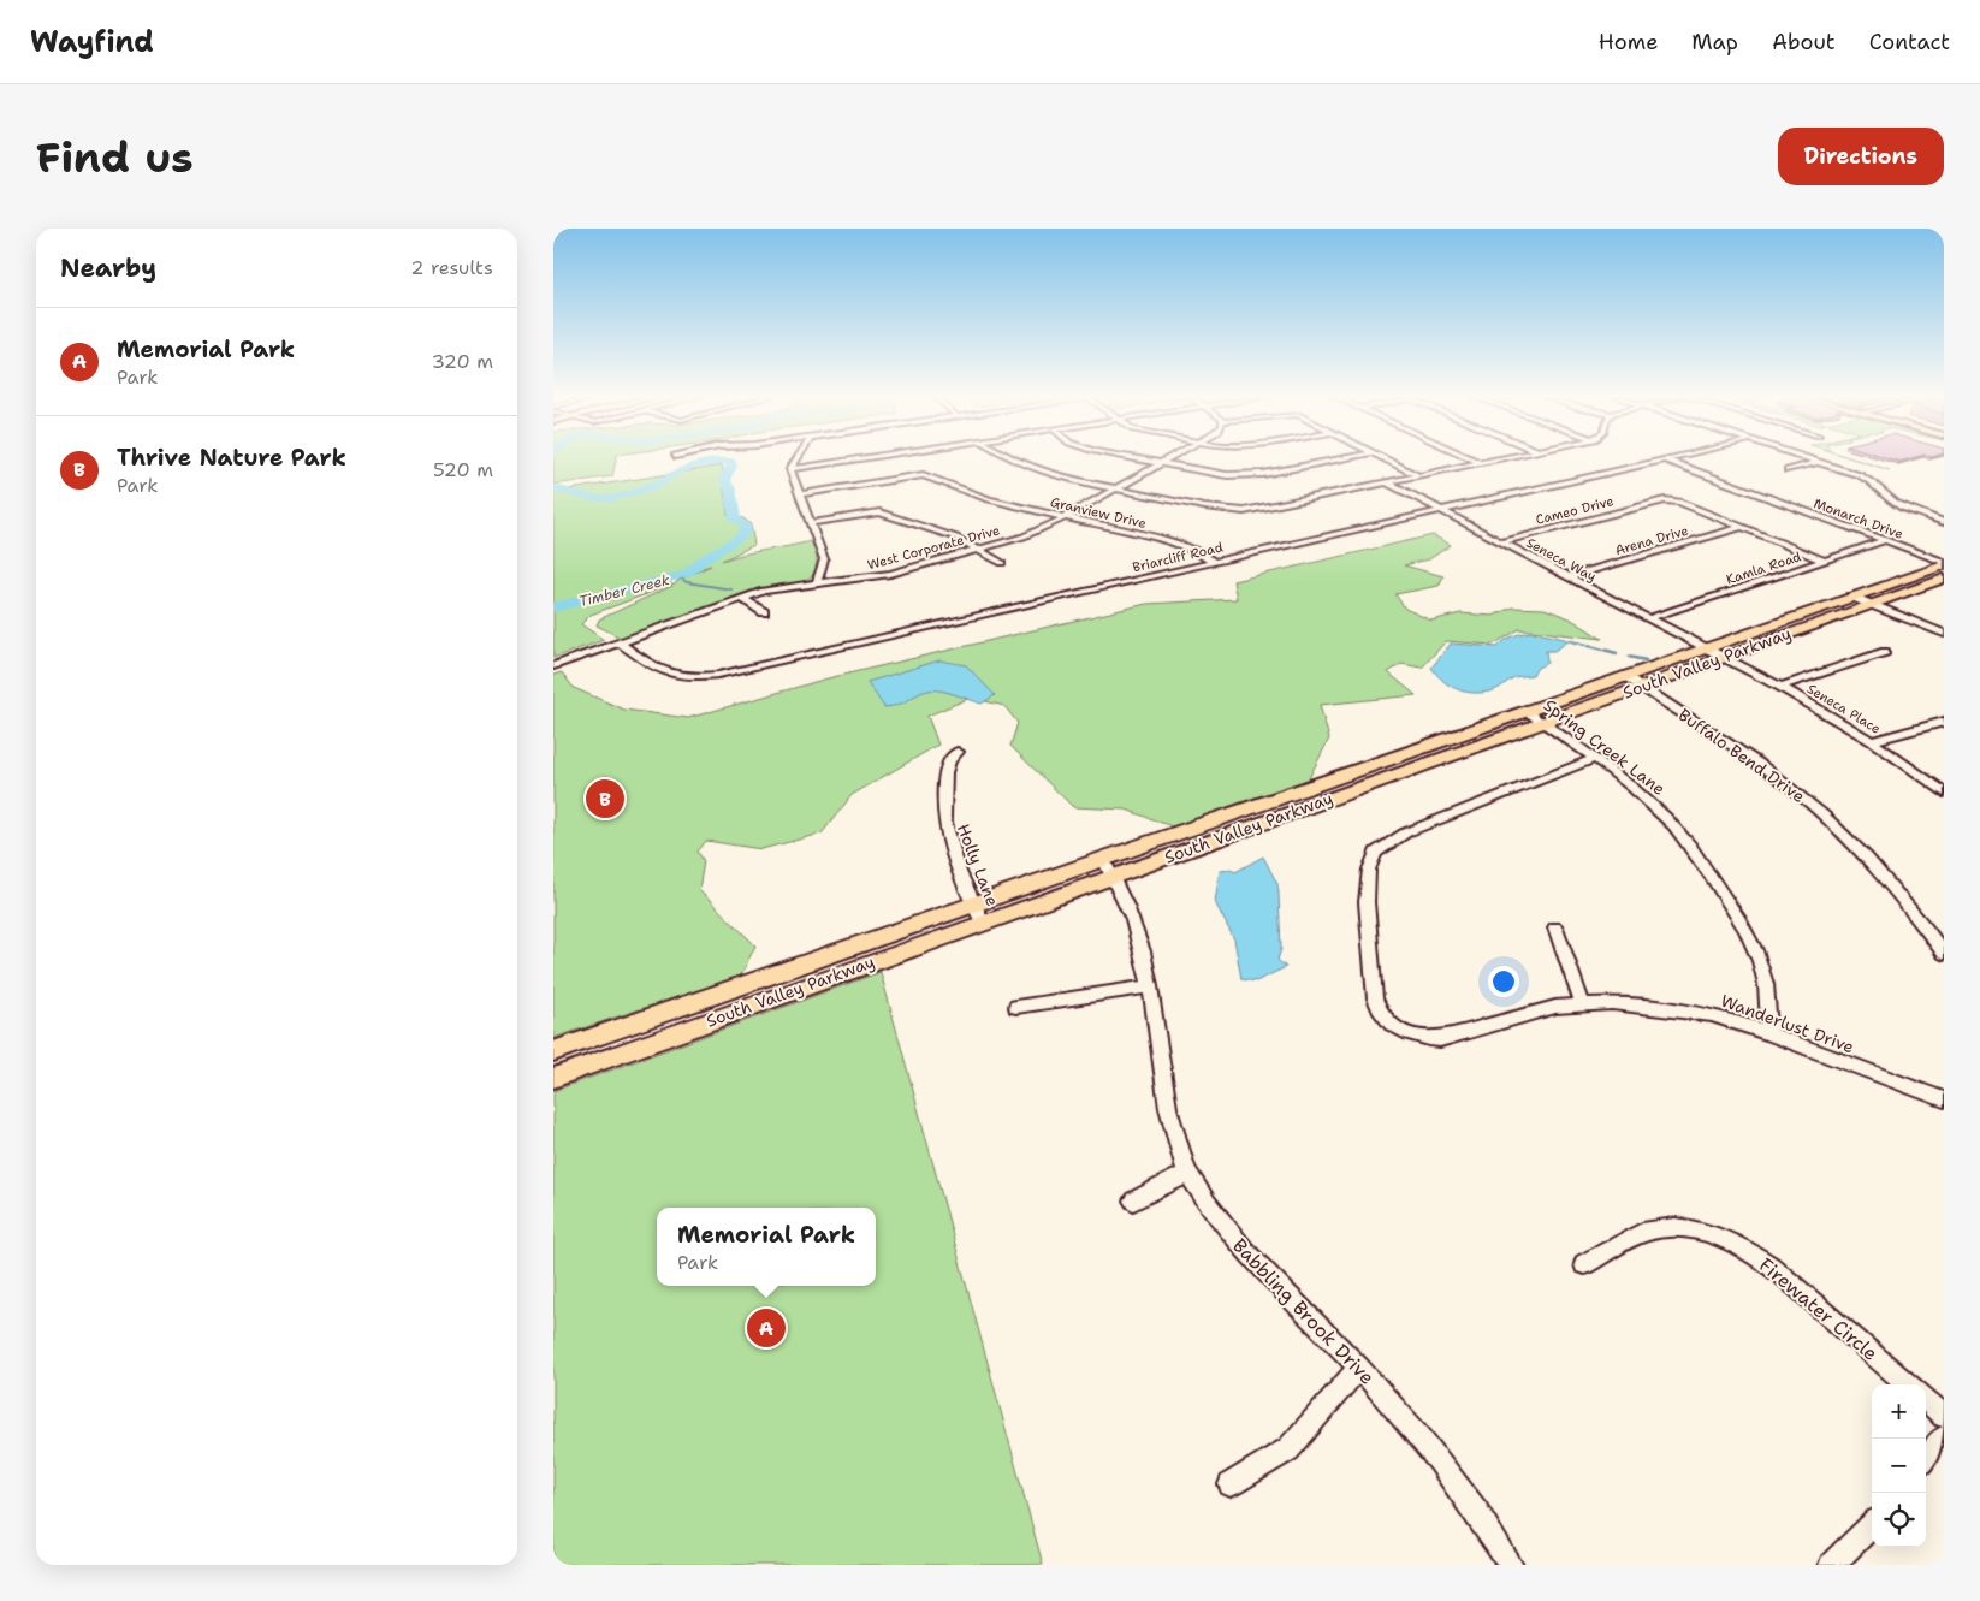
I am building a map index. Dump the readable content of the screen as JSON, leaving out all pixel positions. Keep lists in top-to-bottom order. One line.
{"streets":{"main road":["South Valley Parkway"],"street":["Cameo Drive","Granview Drive","Monarch Drive","Arena Drive","West Corporate Drive","Briarcliff Road","Seneca Way","Kamla Road","Seneca Place","Spring Creek Lane","Buffalo Bend Drive","Holly Lane","Wanderlust Drive","Firewater Circle","Babbling Brook Drive"]},"crossings":[["Cameo Drive","Arena Drive"],["Cameo Drive","Seneca Way"],["Cameo Drive","Kamla Road"],["Granview Drive","West Corporate Drive"],["Granview Drive","Briarcliff Road"],["Monarch Drive","Briarcliff Road"],["Monarch Drive","Kamla Road"],["Monarch Drive","South Valley Parkway"],["Arena Drive","Seneca Way"],["West Corporate Drive","Briarcliff Road"],["Briarcliff Road","Seneca Way"],["Seneca Way","Kamla Road"],["Seneca Way","South Valley Parkway"],["Seneca Way","Seneca Place"],["South Valley Parkway","Seneca Place"],["South Valley Parkway","Spring Creek Lane"],["South Valley Parkway","Buffalo Bend Drive"],["South Valley Parkway","Holly Lane"],["South Valley Parkway","Babbling Brook Drive"],["Spring Creek Lane","Wanderlust Drive"]],"water":["Timber Creek"],"page":{"header":"Wayfind","nav":["Home","Map","About","Contact"],"buttons":"Directions","title":"Find us","heading":["Nearby","2 results"],"list":[{"mark":"A","name":"Memorial Park","note":"Park","value":"320 m"},{"mark":"B","name":"Thrive Nature Park","note":"Park","value":"520 m"}],"pins":["B","A"],"popup":["Memorial Park","Park"],"map_buttons":["+","−"]}}
